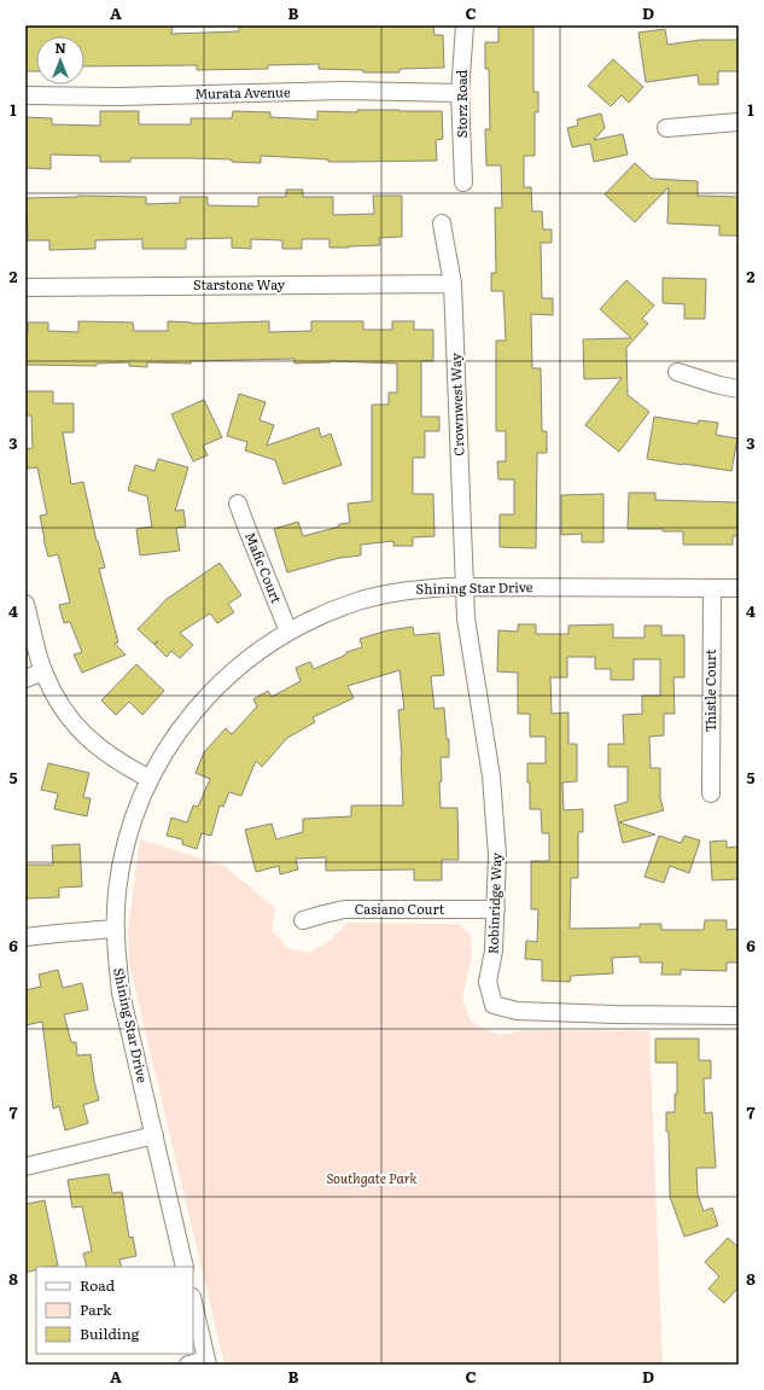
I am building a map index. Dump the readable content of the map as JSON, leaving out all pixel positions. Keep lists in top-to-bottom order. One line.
{"streets":{"street":["Murata Avenue","Storz Road","Starstone Way","Crownwest Way","Mafic Court","Shining Star Drive","Thistle Court","Robinridge Way","Casiano Court"]},"crossings":[["Murata Avenue","Storz Road"],["Starstone Way","Crownwest Way"],["Crownwest Way","Shining Star Drive"],["Crownwest Way","Robinridge Way"],["Mafic Court","Shining Star Drive"],["Shining Star Drive","Thistle Court"],["Shining Star Drive","Robinridge Way"],["Robinridge Way","Casiano Court"]],"parks":["Southgate Park"],"legend":["Road","Park","Building"],"north":"top","grid":{"columns":["A","B","C","D"],"rows":["1","2","3","4","5","6","7","8"]}}
